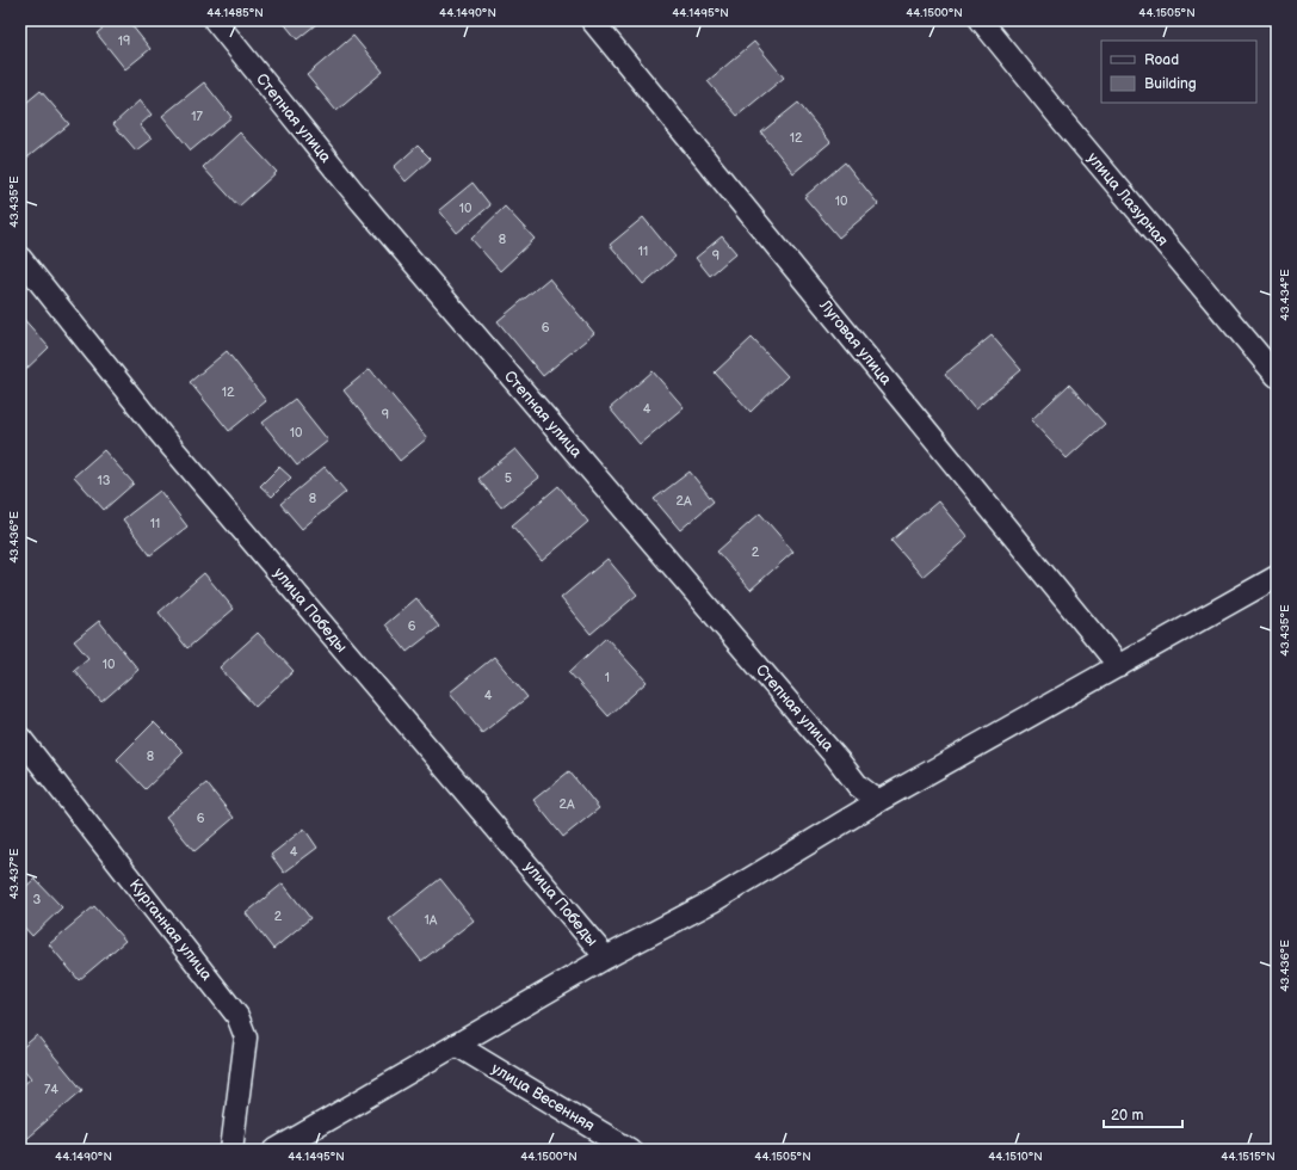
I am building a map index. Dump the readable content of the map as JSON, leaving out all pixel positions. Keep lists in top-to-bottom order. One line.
{"streets":{"street":["Степная улица","улица Лазурная","Луговая улица","улица Победы","Курганная улица","улица Весенняя"]},"house_numbers":["19","17","12","10","10","8","11","9","6","12","4","9","10","5","13","8","2А","11","2","6","10","1","4","8","2А","6","4","3","2","1А","74"],"legend":["Road","Building"],"scale_bar":"20 m","coordinates":["44.1485°N","44.1490°N","44.1495°N","44.1500°N","44.1505°N","43.435°E","43.434°E","43.436°E","43.437°E","44.1510°N","44.1515°N"]}
